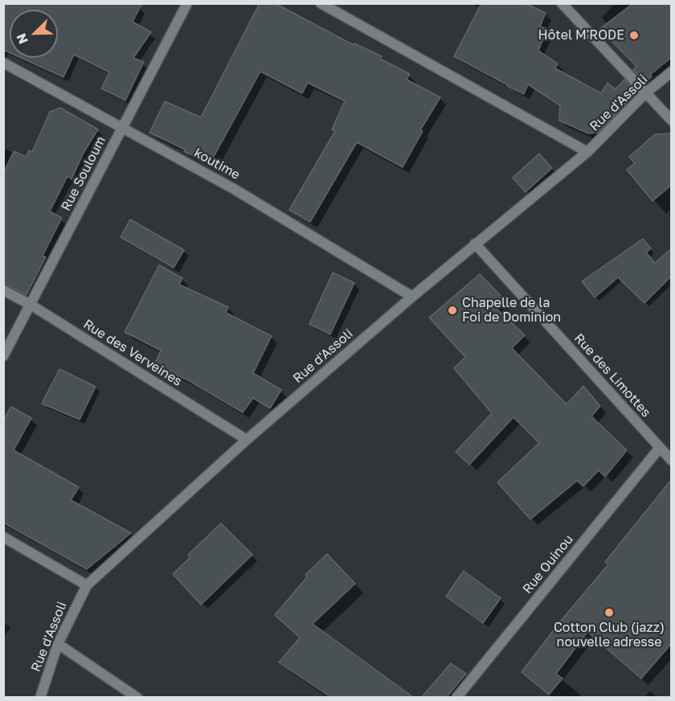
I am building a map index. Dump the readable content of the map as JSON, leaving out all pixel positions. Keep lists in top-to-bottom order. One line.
{"streets":{"street":["Rue d'Assoli","koutime","Rue Souloum","Rue des Verveines","Rue des Limottes","Rue Ouinou"]},"crossings":[["Rue d'Assoli","koutime"],["Rue d'Assoli","Rue des Verveines"],["Rue d'Assoli","Rue des Limottes"],["koutime","Rue Souloum"],["Rue Souloum","Rue des Verveines"],["Rue des Limottes","Rue Ouinou"]],"places":["Hôtel M'RODE","Chapelle de la Foi de Dominion","Cotton Club (jazz) nouvelle adresse"],"north":"bottom left"}
